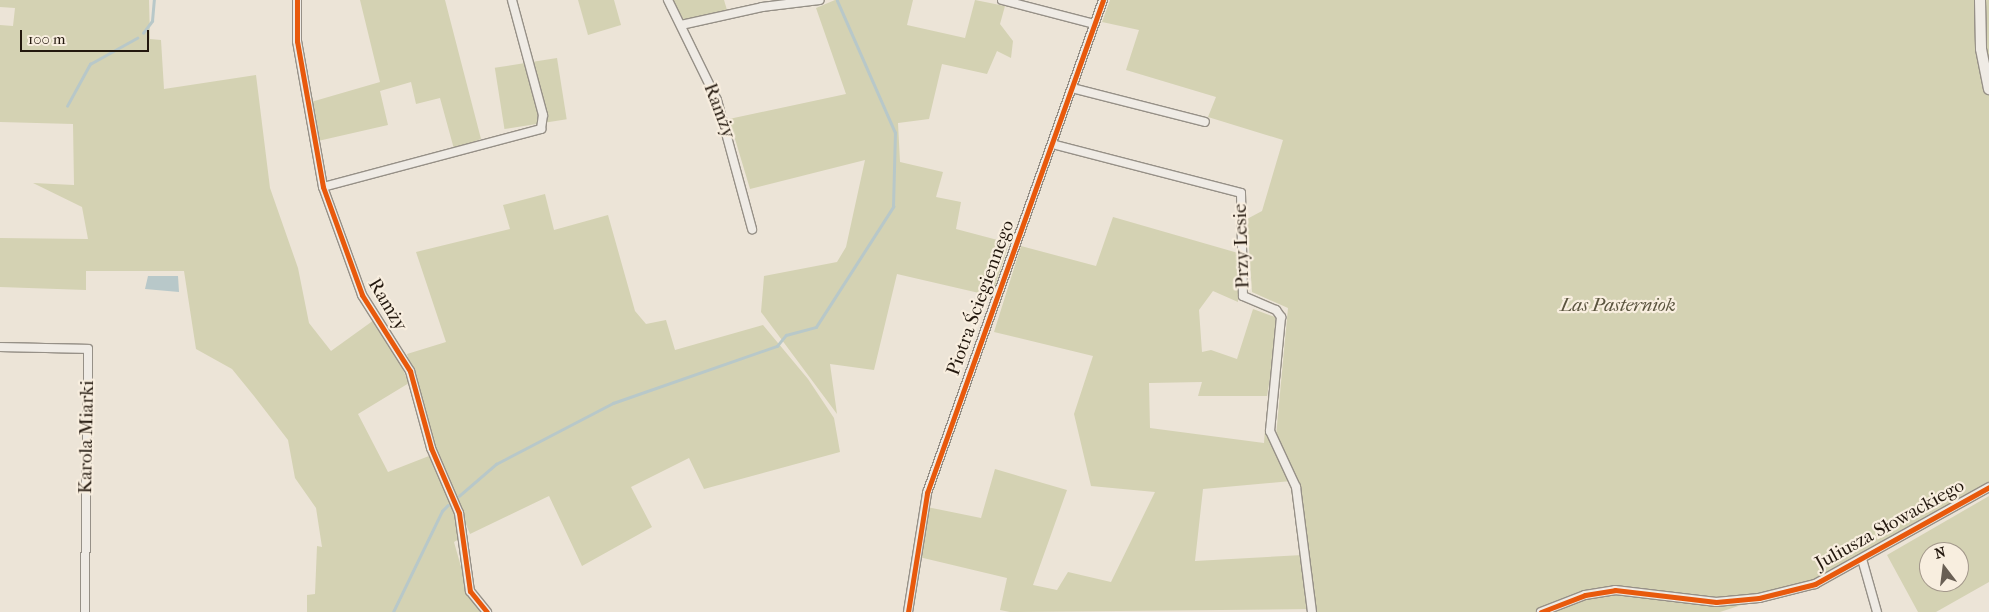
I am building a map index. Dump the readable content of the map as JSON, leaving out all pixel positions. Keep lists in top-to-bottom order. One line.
{"streets":{"street":["Ramży","Przy Lesie","Piotra Ściegiennego","Karola Miarki","Juliusza Słowackiego"]},"crossings":[["Przy Lesie","Piotra Ściegiennego"]],"parks":["Las Pasterniok"],"scale_bar":"100 m","north":"top"}
